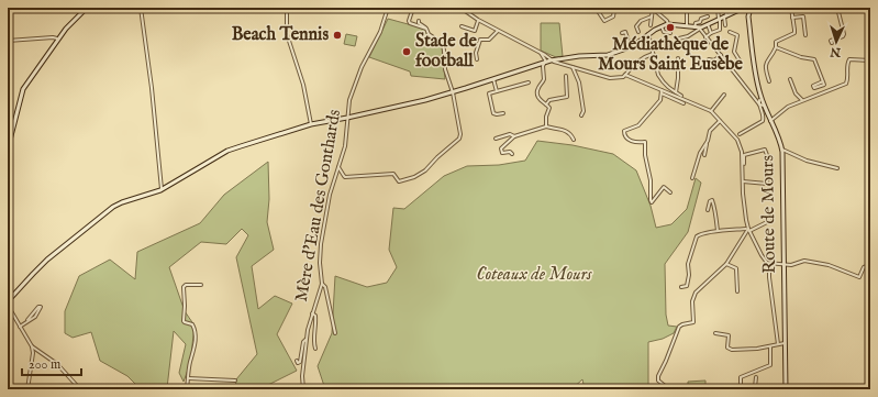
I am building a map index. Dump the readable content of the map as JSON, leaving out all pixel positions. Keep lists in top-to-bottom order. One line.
{"streets":{"street":["Mère d'Eau des Gonthards","Route de Mours"]},"parks":["Coteaux de Mours"],"places":["Médiathèque de Mours Saint Eusèbe","Beach Tennis","Stade de football"],"scale_bar":"200 m","north":"bottom"}
